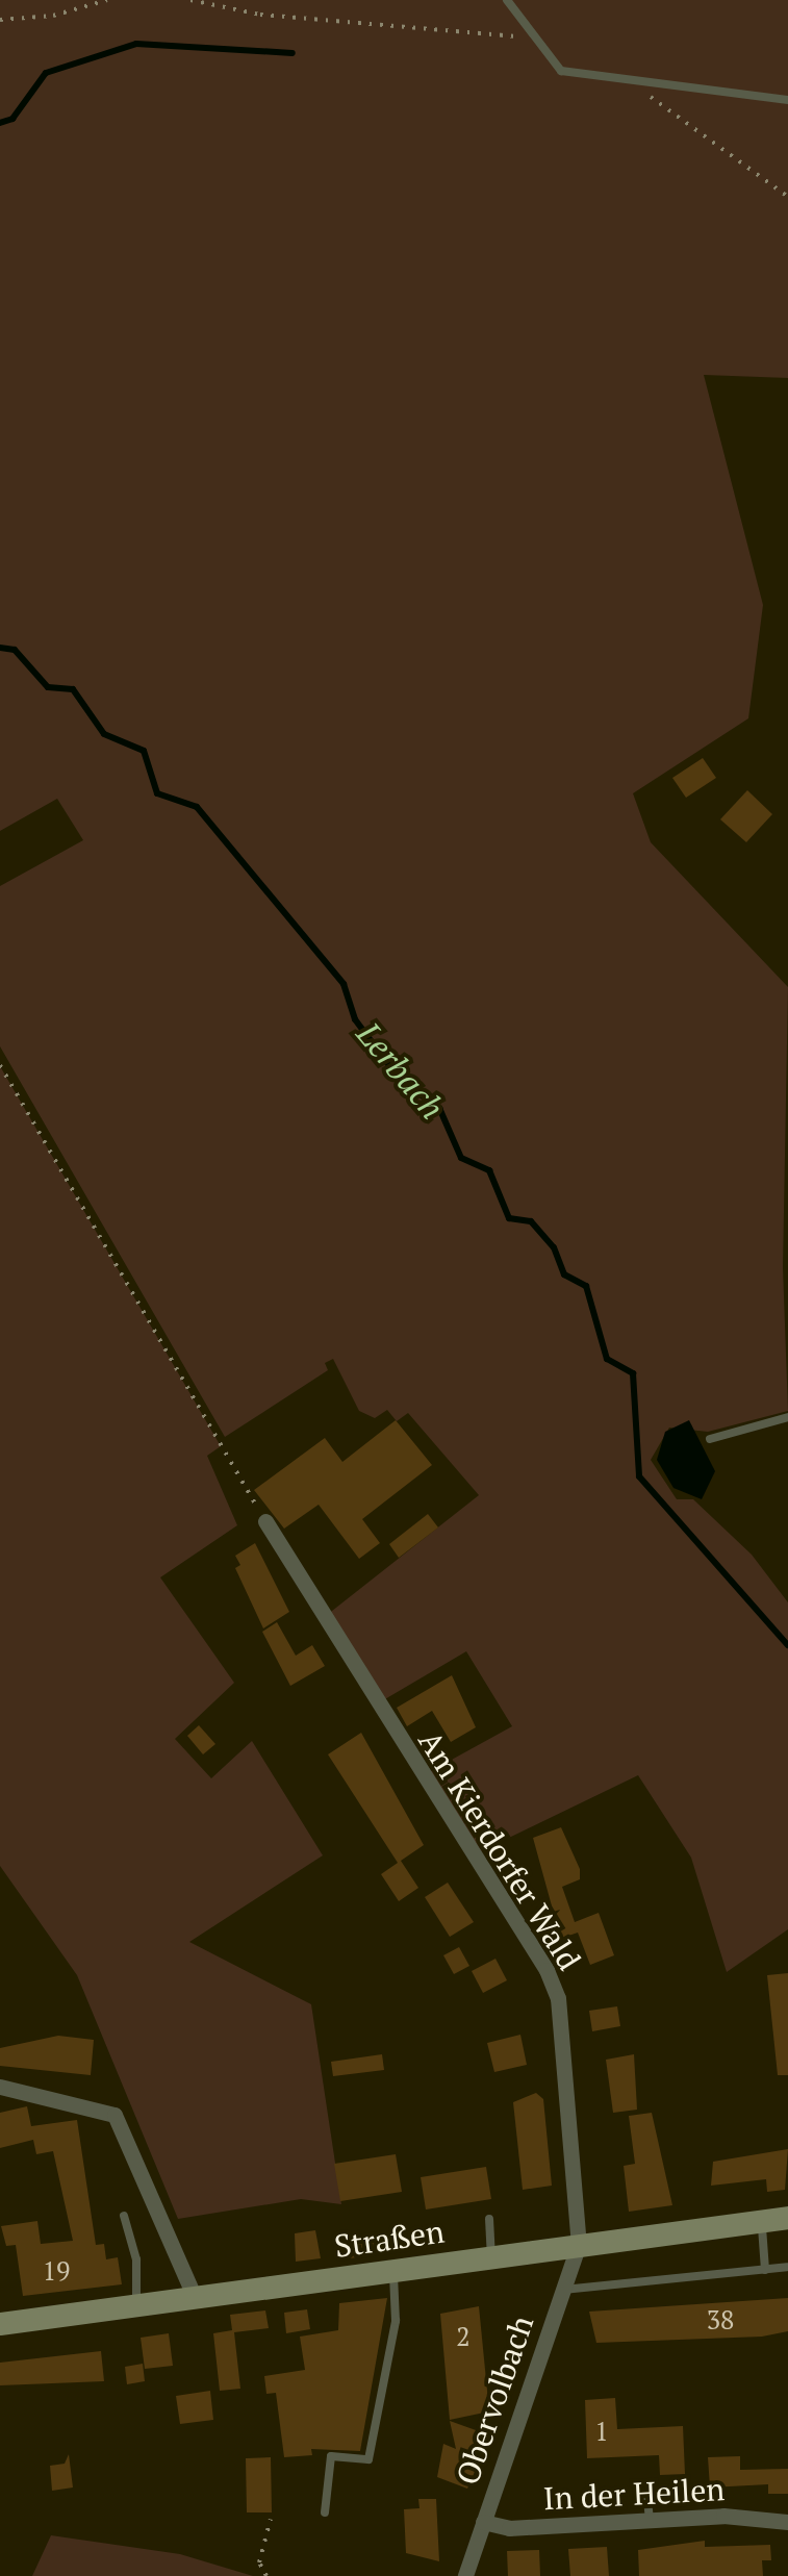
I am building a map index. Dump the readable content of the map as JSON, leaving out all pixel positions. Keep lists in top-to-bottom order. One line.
{"streets":{"main road":["Straßen"],"street":["Am Kierdorfer Wald","Obervolbach","In der Heilen"]},"crossings":[["Am Kierdorfer Wald","Straßen"],["Am Kierdorfer Wald","Obervolbach"],["Straßen","Obervolbach"],["Obervolbach","In der Heilen"]],"water":["Lerbach"],"house_numbers":["19","38","2","1"]}
